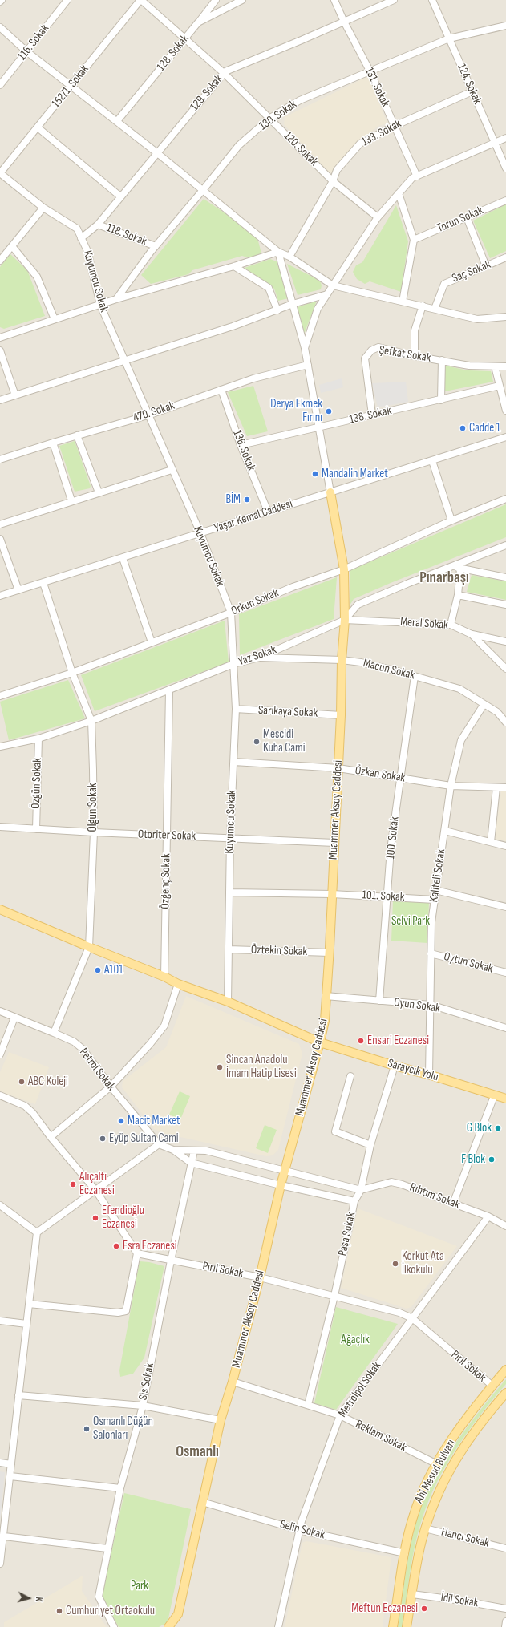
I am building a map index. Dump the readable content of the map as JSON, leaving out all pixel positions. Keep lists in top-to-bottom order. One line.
{"streets":{"main road":["Muammer Aksoy Caddesi","Saraycık Yolu","Ahi Mesud Bulvarı"],"street":["116. Sokak","128. Sokak","124. Sokak","152/1. Sokak","131. Sokak","129. Sokak","130. Sokak","133. Sokak","120. Sokak","Torun Sokak","118. Sokak","Saç Sokak","Kuyumcu Sokak","Şefkat Sokak","470. Sokak","138. Sokak","136. Sokak","Yaşar Kemal Caddesi","Orkun Sokak","Meral Sokak","Yaz Sokak","Macun Sokak","Sarıkaya Sokak","Özkan Sokak","Özgün Sokak","Olgun Sokak","Otoriter Sokak","100. Sokak","Kaliteli Sokak","Özgenç Sokak","101. Sokak","Öztekin Sokak","Oytun Sokak","Oyun Sokak","Petrol Sokak","Rıhtım Sokak","Paşa Sokak","Pırıl Sokak","Sis Sokak","Metrolpol Sokak","Reklam Sokak","Selin Sokak","Hancı Sokak","İdil Sokak"]},"crossings":[["128. Sokak","120. Sokak"],["124. Sokak","130. Sokak"],["124. Sokak","133. Sokak"],["152/1. Sokak","120. Sokak"],["152/1. Sokak","Kuyumcu Sokak"],["131. Sokak","129. Sokak"],["131. Sokak","130. Sokak"],["131. Sokak","133. Sokak"],["129. Sokak","120. Sokak"],["129. Sokak","118. Sokak"],["129. Sokak","Kuyumcu Sokak"],["130. Sokak","120. Sokak"],["130. Sokak","118. Sokak"],["133. Sokak","120. Sokak"],["Kuyumcu Sokak","470. Sokak"],["Kuyumcu Sokak","Yaşar Kemal Caddesi"],["Kuyumcu Sokak","Orkun Sokak"],["Kuyumcu Sokak","Yaz Sokak"],["Kuyumcu Sokak","Sarıkaya Sokak"],["Kuyumcu Sokak","Özkan Sokak"],["Kuyumcu Sokak","Otoriter Sokak"],["Kuyumcu Sokak","101. Sokak"],["Kuyumcu Sokak","Öztekin Sokak"],["Kuyumcu Sokak","Saraycık Yolu"],["Şefkat Sokak","138. Sokak"],["470. Sokak","136. Sokak"],["138. Sokak","136. Sokak"],["136. Sokak","Yaşar Kemal Caddesi"],["Yaşar Kemal Caddesi","Olgun Sokak"],["Yaşar Kemal Caddesi","Muammer Aksoy Caddesi"],["Orkun Sokak","Olgun Sokak"],["Orkun Sokak","Muammer Aksoy Caddesi"],["Meral Sokak","Yaz Sokak"],["Meral Sokak","Muammer Aksoy Caddesi"],["Yaz Sokak","Macun Sokak"],["Yaz Sokak","Özgün Sokak"],["Yaz Sokak","Olgun Sokak"],["Yaz Sokak","Muammer Aksoy Caddesi"],["Yaz Sokak","Özgenç Sokak"],["Macun Sokak","Muammer Aksoy Caddesi"],["Macun Sokak","100. Sokak"],["Macun Sokak","Kaliteli Sokak"],["Sarıkaya Sokak","Muammer Aksoy Caddesi"],["Özkan Sokak","Muammer Aksoy Caddesi"],["Özkan Sokak","100. Sokak"],["Özkan Sokak","Kaliteli Sokak"],["Özgün Sokak","Otoriter Sokak"],["Olgun Sokak","Otoriter Sokak"],["Olgun Sokak","Petrol Sokak"],["Olgun Sokak","Saraycık Yolu"],["Muammer Aksoy Caddesi","Otoriter Sokak"],["Muammer Aksoy Caddesi","101. Sokak"],["Muammer Aksoy Caddesi","Öztekin Sokak"],["Muammer Aksoy Caddesi","Oyun Sokak"],["Muammer Aksoy Caddesi","Saraycık Yolu"],["Muammer Aksoy Caddesi","Pırıl Sokak"],["Muammer Aksoy Caddesi","Reklam Sokak"],["Muammer Aksoy Caddesi","Selin Sokak"],["Otoriter Sokak","Özgenç Sokak"],["100. Sokak","101. Sokak"],["100. Sokak","Oyun Sokak"],["Kaliteli Sokak","101. Sokak"],["Kaliteli Sokak","Oytun Sokak"],["Kaliteli Sokak","Oyun Sokak"],["Kaliteli Sokak","Saraycık Yolu"],["Özgenç Sokak","Saraycık Yolu"],["Saraycık Yolu","Paşa Sokak"],["Rıhtım Sokak","Paşa Sokak"],["Rıhtım Sokak","Metrolpol Sokak"],["Paşa Sokak","Pırıl Sokak"],["Paşa Sokak","Reklam Sokak"],["Pırıl Sokak","Sis Sokak"],["Pırıl Sokak","Metrolpol Sokak"],["Pırıl Sokak","Ahi Mesud Bulvarı"],["Metrolpol Sokak","Reklam Sokak"],["Metrolpol Sokak","Selin Sokak"],["Reklam Sokak","Ahi Mesud Bulvarı"],["Ahi Mesud Bulvarı","Selin Sokak"],["Ahi Mesud Bulvarı","Hancı Sokak"],["Ahi Mesud Bulvarı","İdil Sokak"]],"districts":["Pınarbaşı","Osmanlı"],"parks":["Selvi Park","Ağaçlık","Park"],"places":["Derya Ekmek Fırını","Cadde 1","Mandalin Market","BİM","Mescidi Kuba Cami","A101","Ensari Eczanesi","Sincan Anadolu İmam Hatip Lisesi","ABC Koleji","Macit Market","G Blok","Eyüp Sultan Cami","F Blok","Alıçaltı Eczanesi","Efendioğlu Eczanesi","Esra Eczanesi","Korkut Ata İlkokulu","Osmanlı Düğün Salonları","Meftun Eczanesi","Cumhuriyet Ortaokulu"],"north":"right"}
